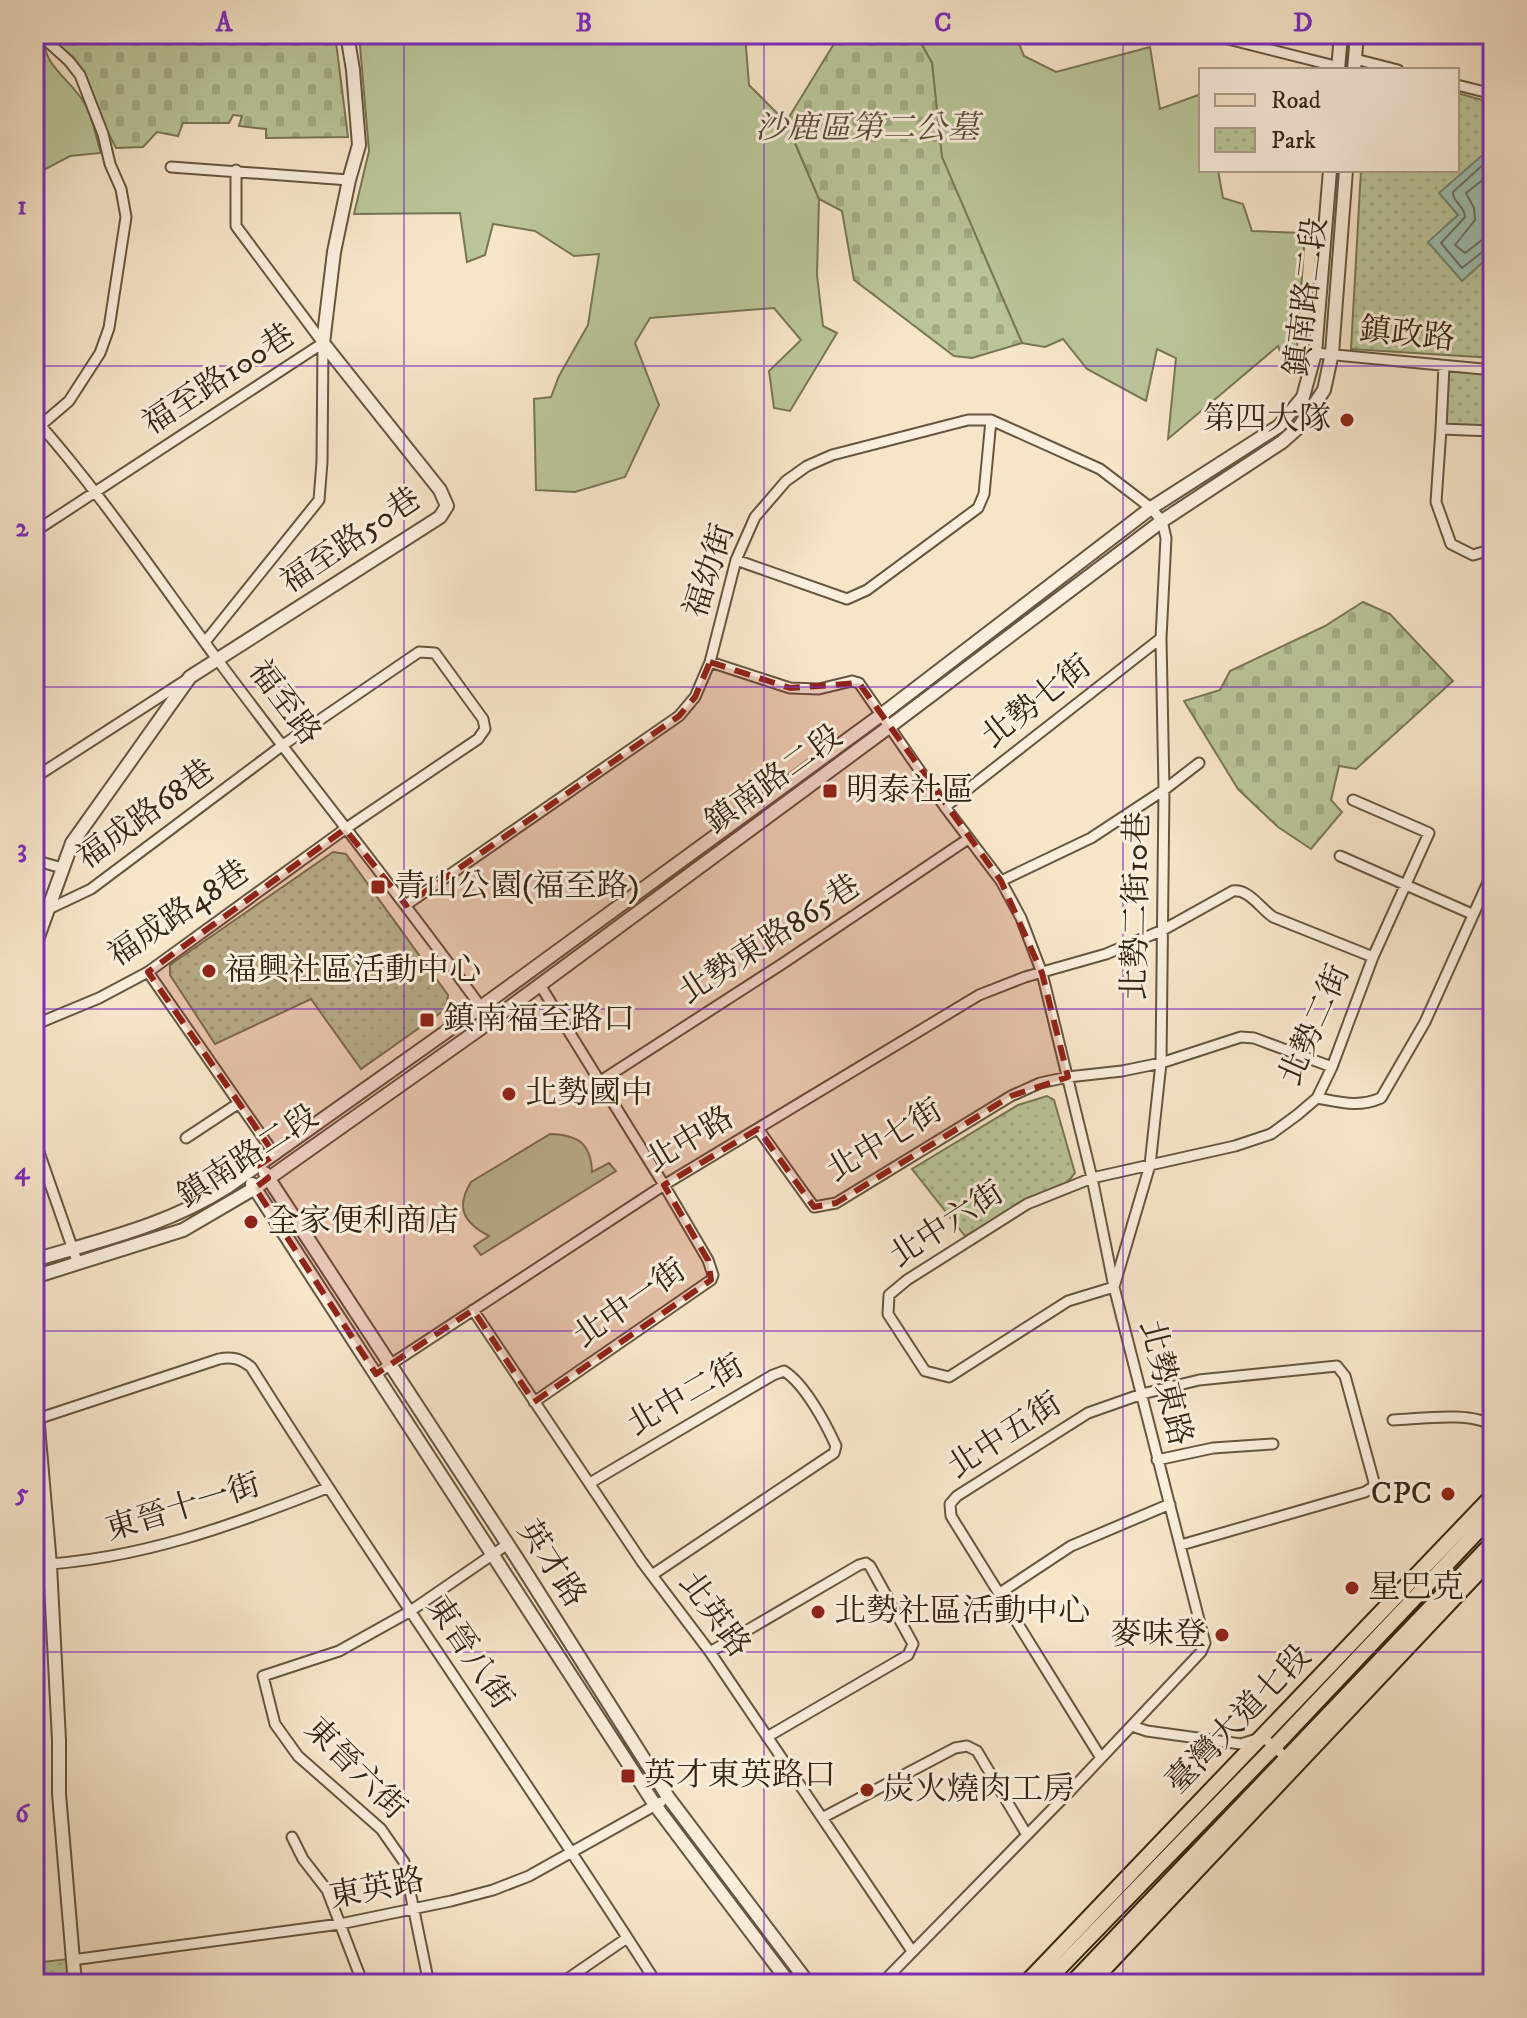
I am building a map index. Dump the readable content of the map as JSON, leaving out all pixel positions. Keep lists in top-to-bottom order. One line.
{"streets":{"main road":["臺灣大道七段"],"street":["鎮南路二段","鎮政路","福至路100巷","福至路50巷","福幼街","北勢七街","福至路","福成路68巷","北勢二街10巷","福成路48巷","北勢東路865巷","北勢二街","北中路","北中七街","北中六街","北中一街","北勢東路","北中二街","北中五街","東晉十一街","英才路","北英路","東晉八街","東晉六街","東英路"]},"crossings":[["鎮南路二段","鎮政路"],["鎮南路二段","福至路"],["鎮南路二段","北勢二街10巷"],["鎮南路二段","北中一街"],["鎮南路二段","北勢東路"],["鎮南路二段","英才路"],["福至路100巷","福至路50巷"],["福至路100巷","福至路"],["福至路50巷","福至路"],["福幼街","福至路"],["福幼街","北勢東路"],["北勢七街","北勢二街10巷"],["北勢七街","北勢東路"],["福至路","福成路68巷"],["福至路","福成路48巷"],["福成路68巷","福成路48巷"],["北勢二街10巷","北勢二街"],["北勢二街10巷","北中路"],["北勢二街10巷","北中六街"],["北勢二街10巷","北勢東路"],["北勢東路865巷","北中一街"],["北勢東路865巷","北勢東路"],["北勢二街","北中路"],["北勢二街","北中六街"],["北勢二街","北勢東路"],["北中路","北中七街"],["北中路","北中一街"],["北中路","北勢東路"],["北中路","英才路"],["北中路","北英路"],["北中七街","北勢東路"],["北中六街","北勢東路"],["北中一街","北英路"],["北勢東路","北中五街"],["北勢東路","北英路"],["北中二街","北英路"],["東晉十一街","東晉八街"],["英才路","東英路"],["東晉八街","東晉六街"],["東晉八街","東英路"],["東晉六街","東英路"]],"parks":["沙鹿區第二公墓"],"places":{"other":["第四大隊","福興社區活動中心","北勢國中","全家便利商店","CPC","星巴克","北勢社區活動中心","麥味登","炭火燒肉工房"],"transit":["明泰社區","青山公園(福至路)","鎮南福至路口","英才東英路口"]},"legend":["Road","Park"],"grid":{"columns":["A","B","C","D"],"rows":["1","2","3","4","5","6"]}}
